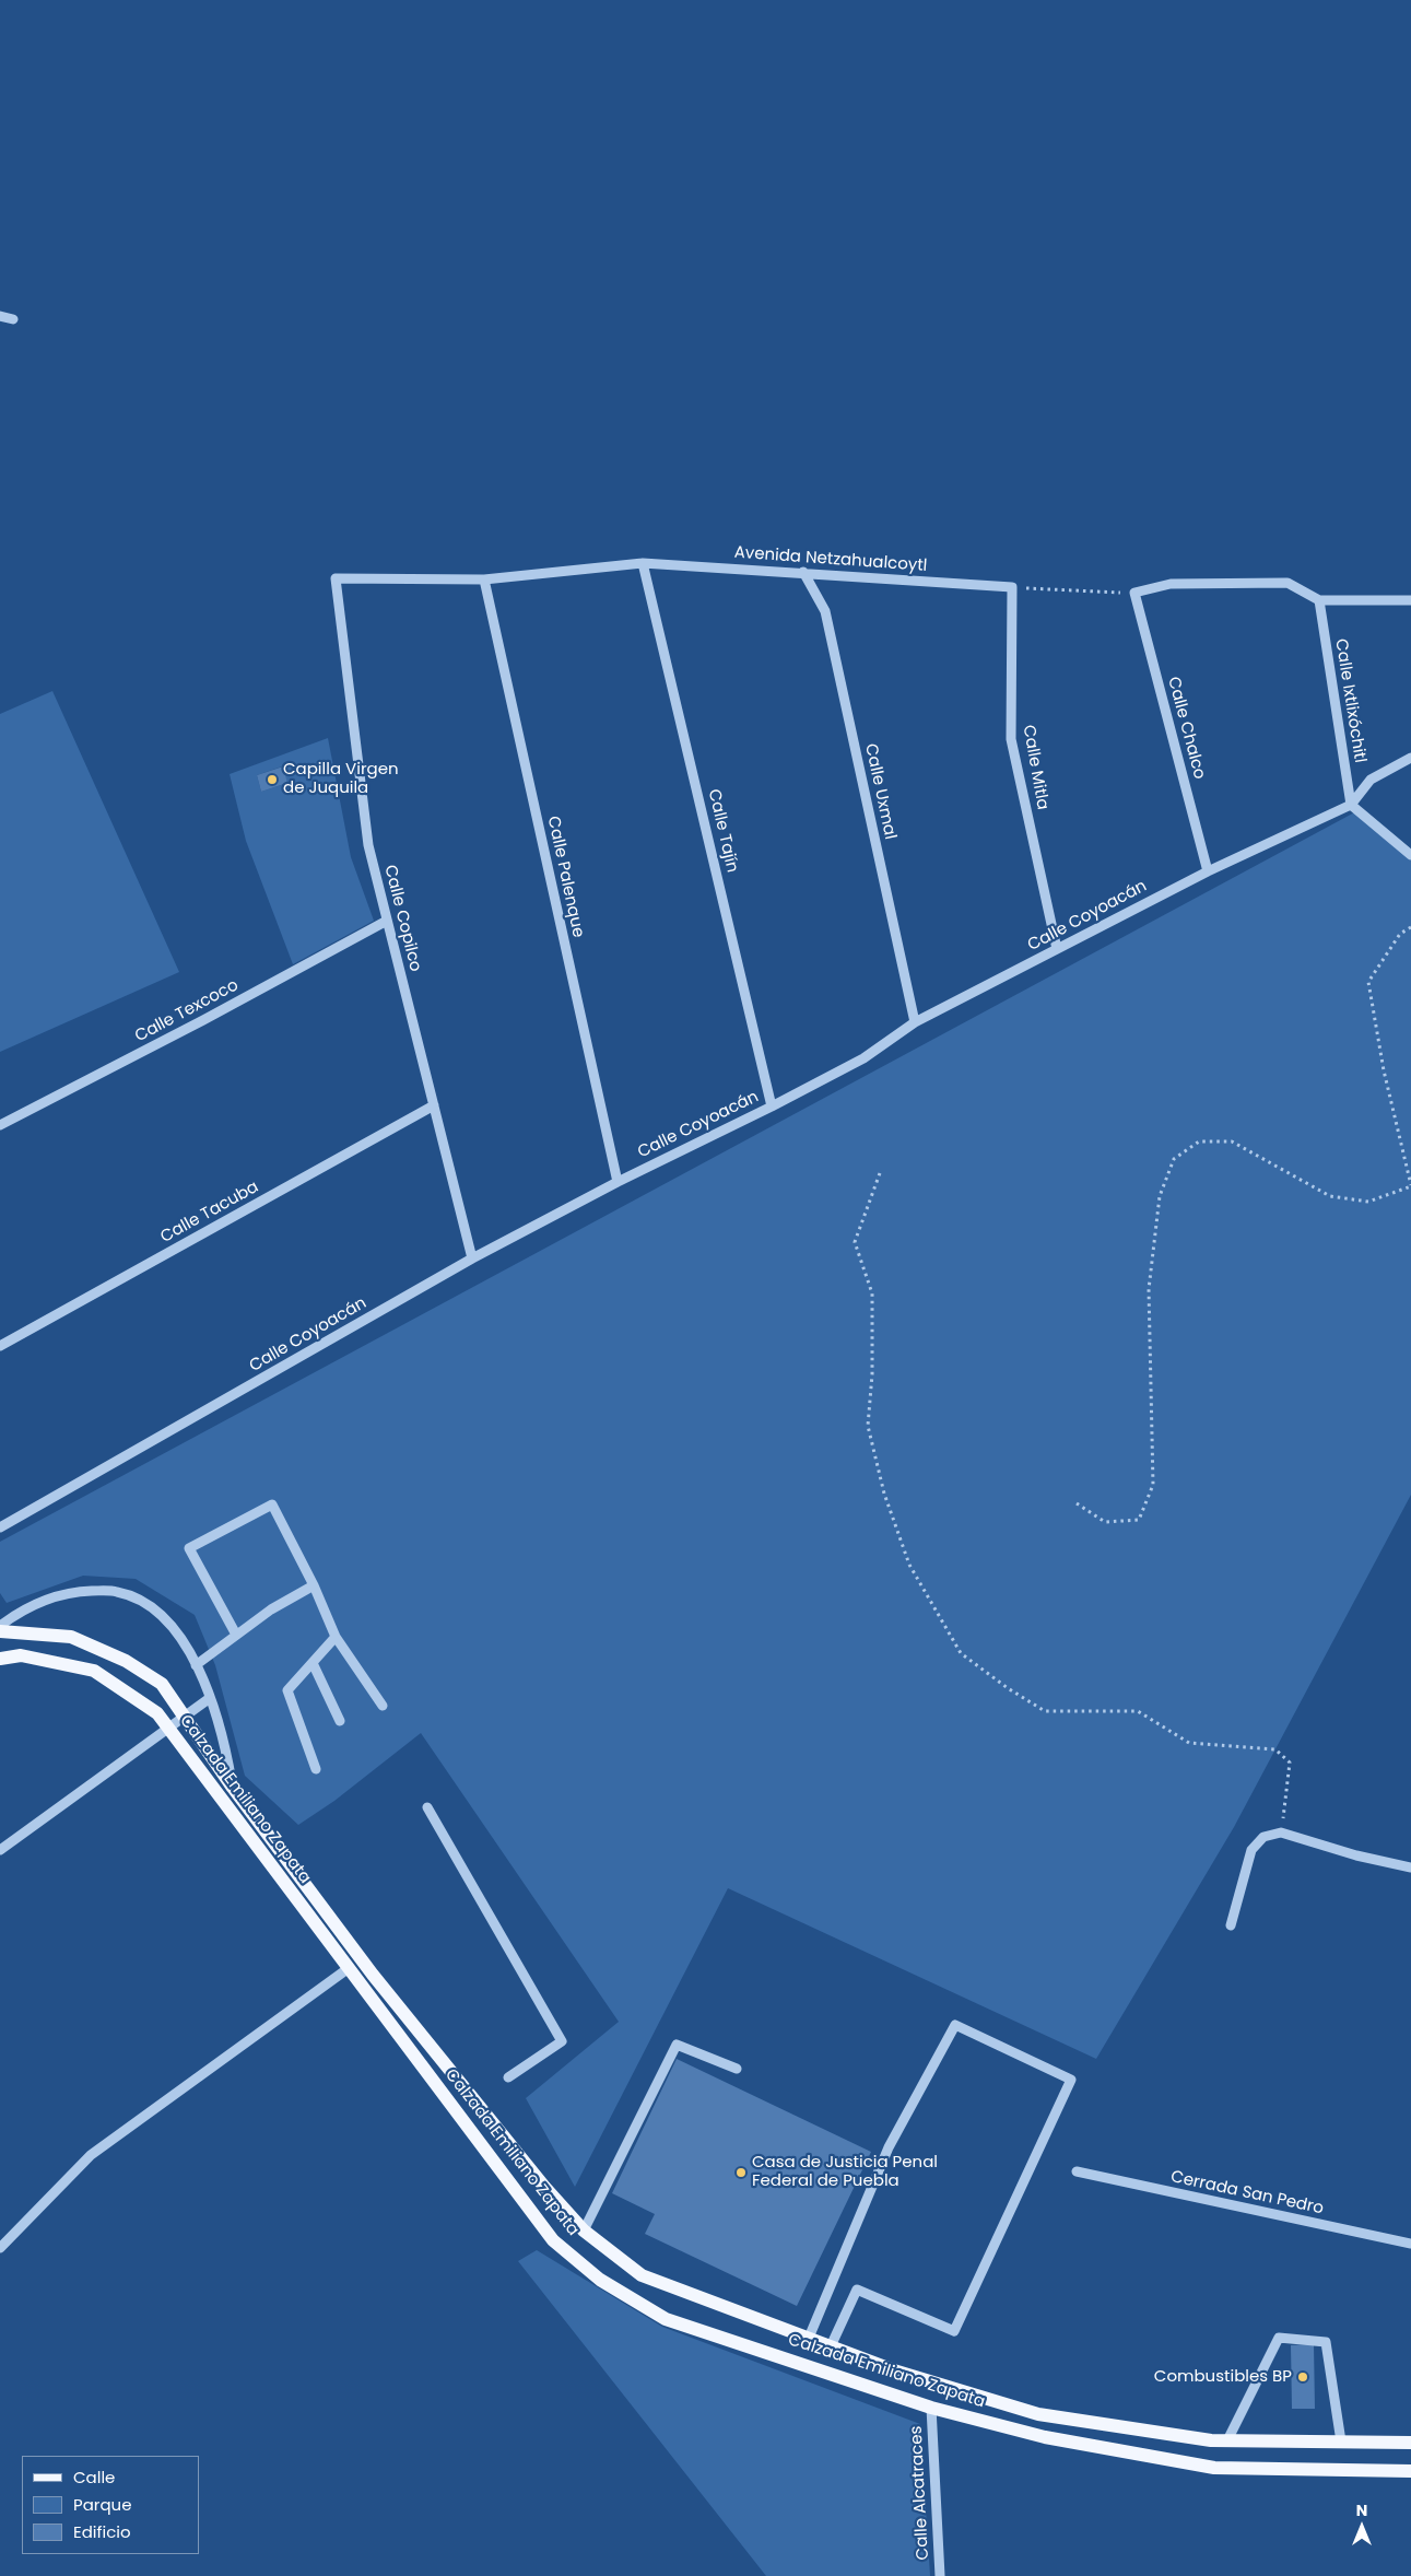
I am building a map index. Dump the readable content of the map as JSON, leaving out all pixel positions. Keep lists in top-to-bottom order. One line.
{"streets":{"main road":["Calzada Emiliano Zapata"],"street":["Avenida Netzahualcoytl","Calle Ixtlixóchitl","Calle Chalco","Calle Mitla","Calle Uxmal","Calle Tajín","Calle Palenque","Calle Coyoacán","Calle Copilco","Calle Texcoco","Calle Tacuba","Cerrada San Pedro","Calle Alcatraces"]},"crossings":[["Avenida Netzahualcoytl","Calle Mitla"],["Avenida Netzahualcoytl","Calle Uxmal"],["Avenida Netzahualcoytl","Calle Tajín"],["Avenida Netzahualcoytl","Calle Palenque"],["Avenida Netzahualcoytl","Calle Copilco"],["Calle Ixtlixóchitl","Calle Coyoacán"],["Calle Chalco","Calle Coyoacán"],["Calle Mitla","Calle Coyoacán"],["Calle Uxmal","Calle Coyoacán"],["Calle Tajín","Calle Coyoacán"],["Calle Palenque","Calle Coyoacán"],["Calle Coyoacán","Calle Copilco"],["Calle Copilco","Calle Texcoco"],["Calle Copilco","Calle Tacuba"],["Calzada Emiliano Zapata","Calle Alcatraces"]],"places":["Capilla Virgen de Juquila","Casa de Justicia Penal Federal de Puebla","Combustibles BP"],"legend":["Calle","Parque","Edificio"],"north":"top"}
